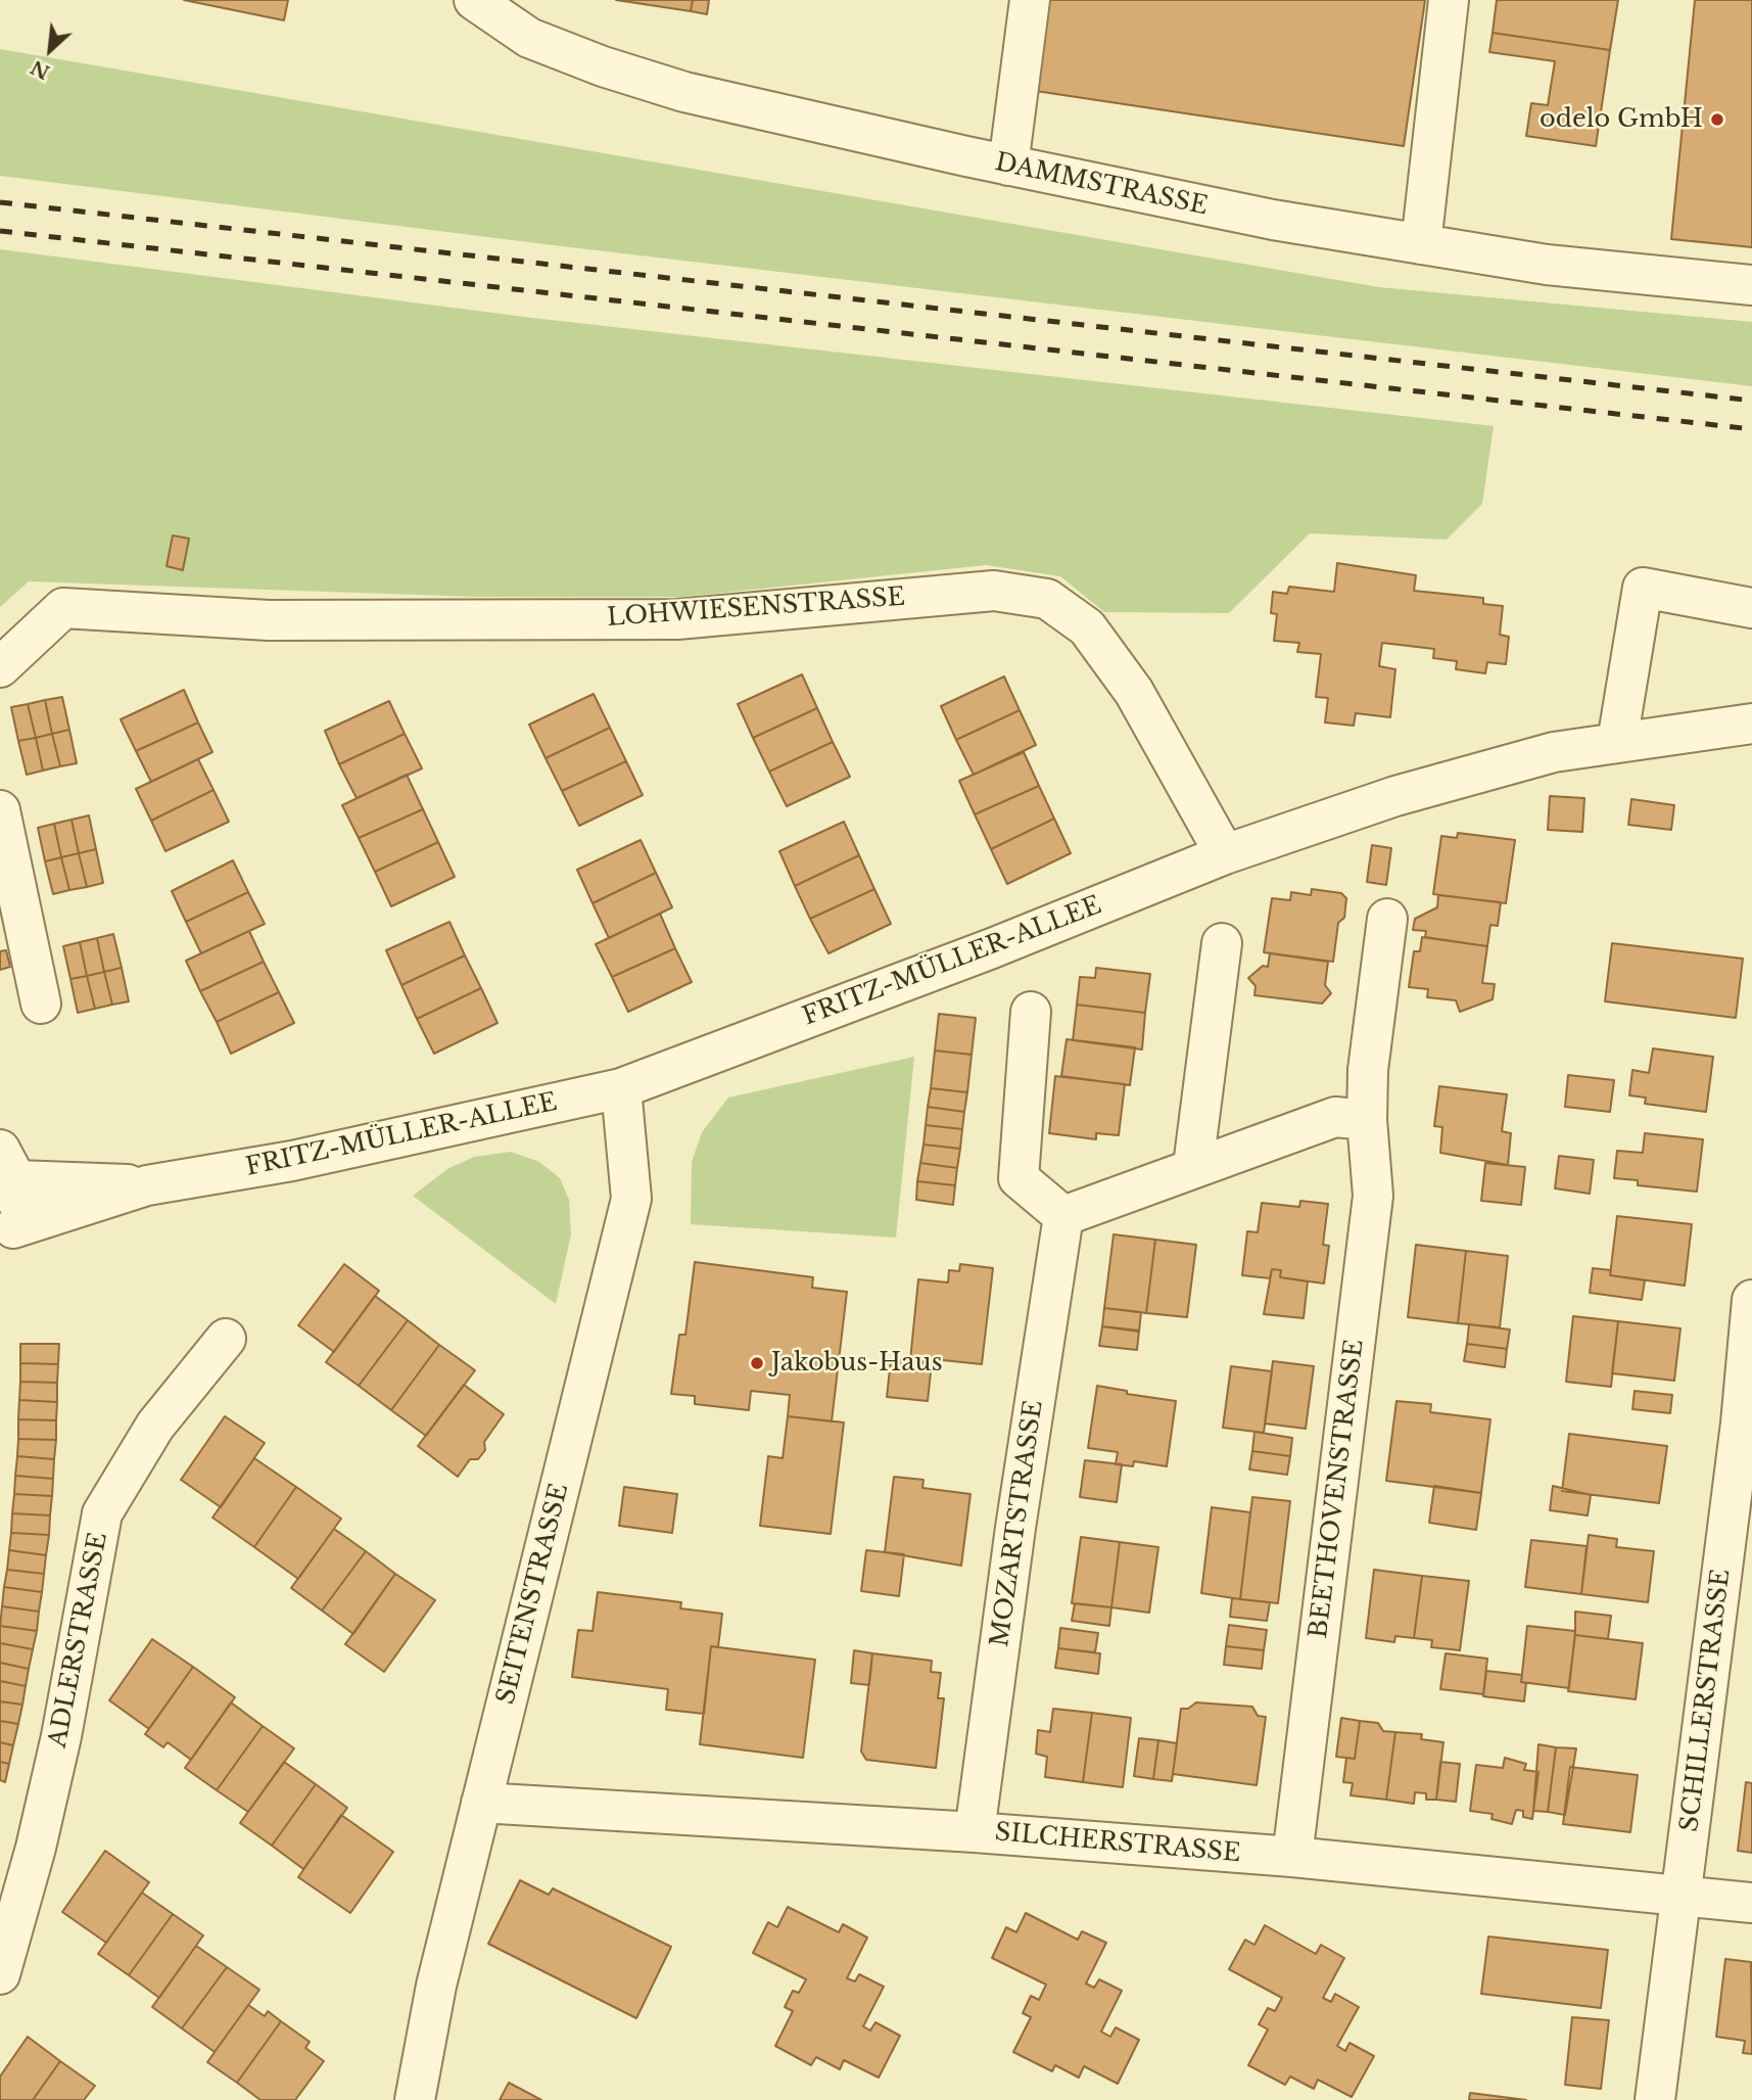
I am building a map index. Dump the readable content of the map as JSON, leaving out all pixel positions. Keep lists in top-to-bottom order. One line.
{"streets":{"street":["DAMMSTRASSE","LOHWIESENSTRASSE","FRITZ-MÜLLER-ALLEE","BEETHOVENSTRASSE","MOZARTSTRASSE","SEITENSTRASSE","ADLERSTRASSE","SCHILLERSTRASSE","SILCHERSTRASSE"]},"crossings":[["LOHWIESENSTRASSE","FRITZ-MÜLLER-ALLEE"],["FRITZ-MÜLLER-ALLEE","SEITENSTRASSE"],["BEETHOVENSTRASSE","SILCHERSTRASSE"],["MOZARTSTRASSE","SILCHERSTRASSE"],["SEITENSTRASSE","SILCHERSTRASSE"],["SCHILLERSTRASSE","SILCHERSTRASSE"]],"places":["odelo GmbH","Jakobus-Haus"],"north":"bottom left"}
